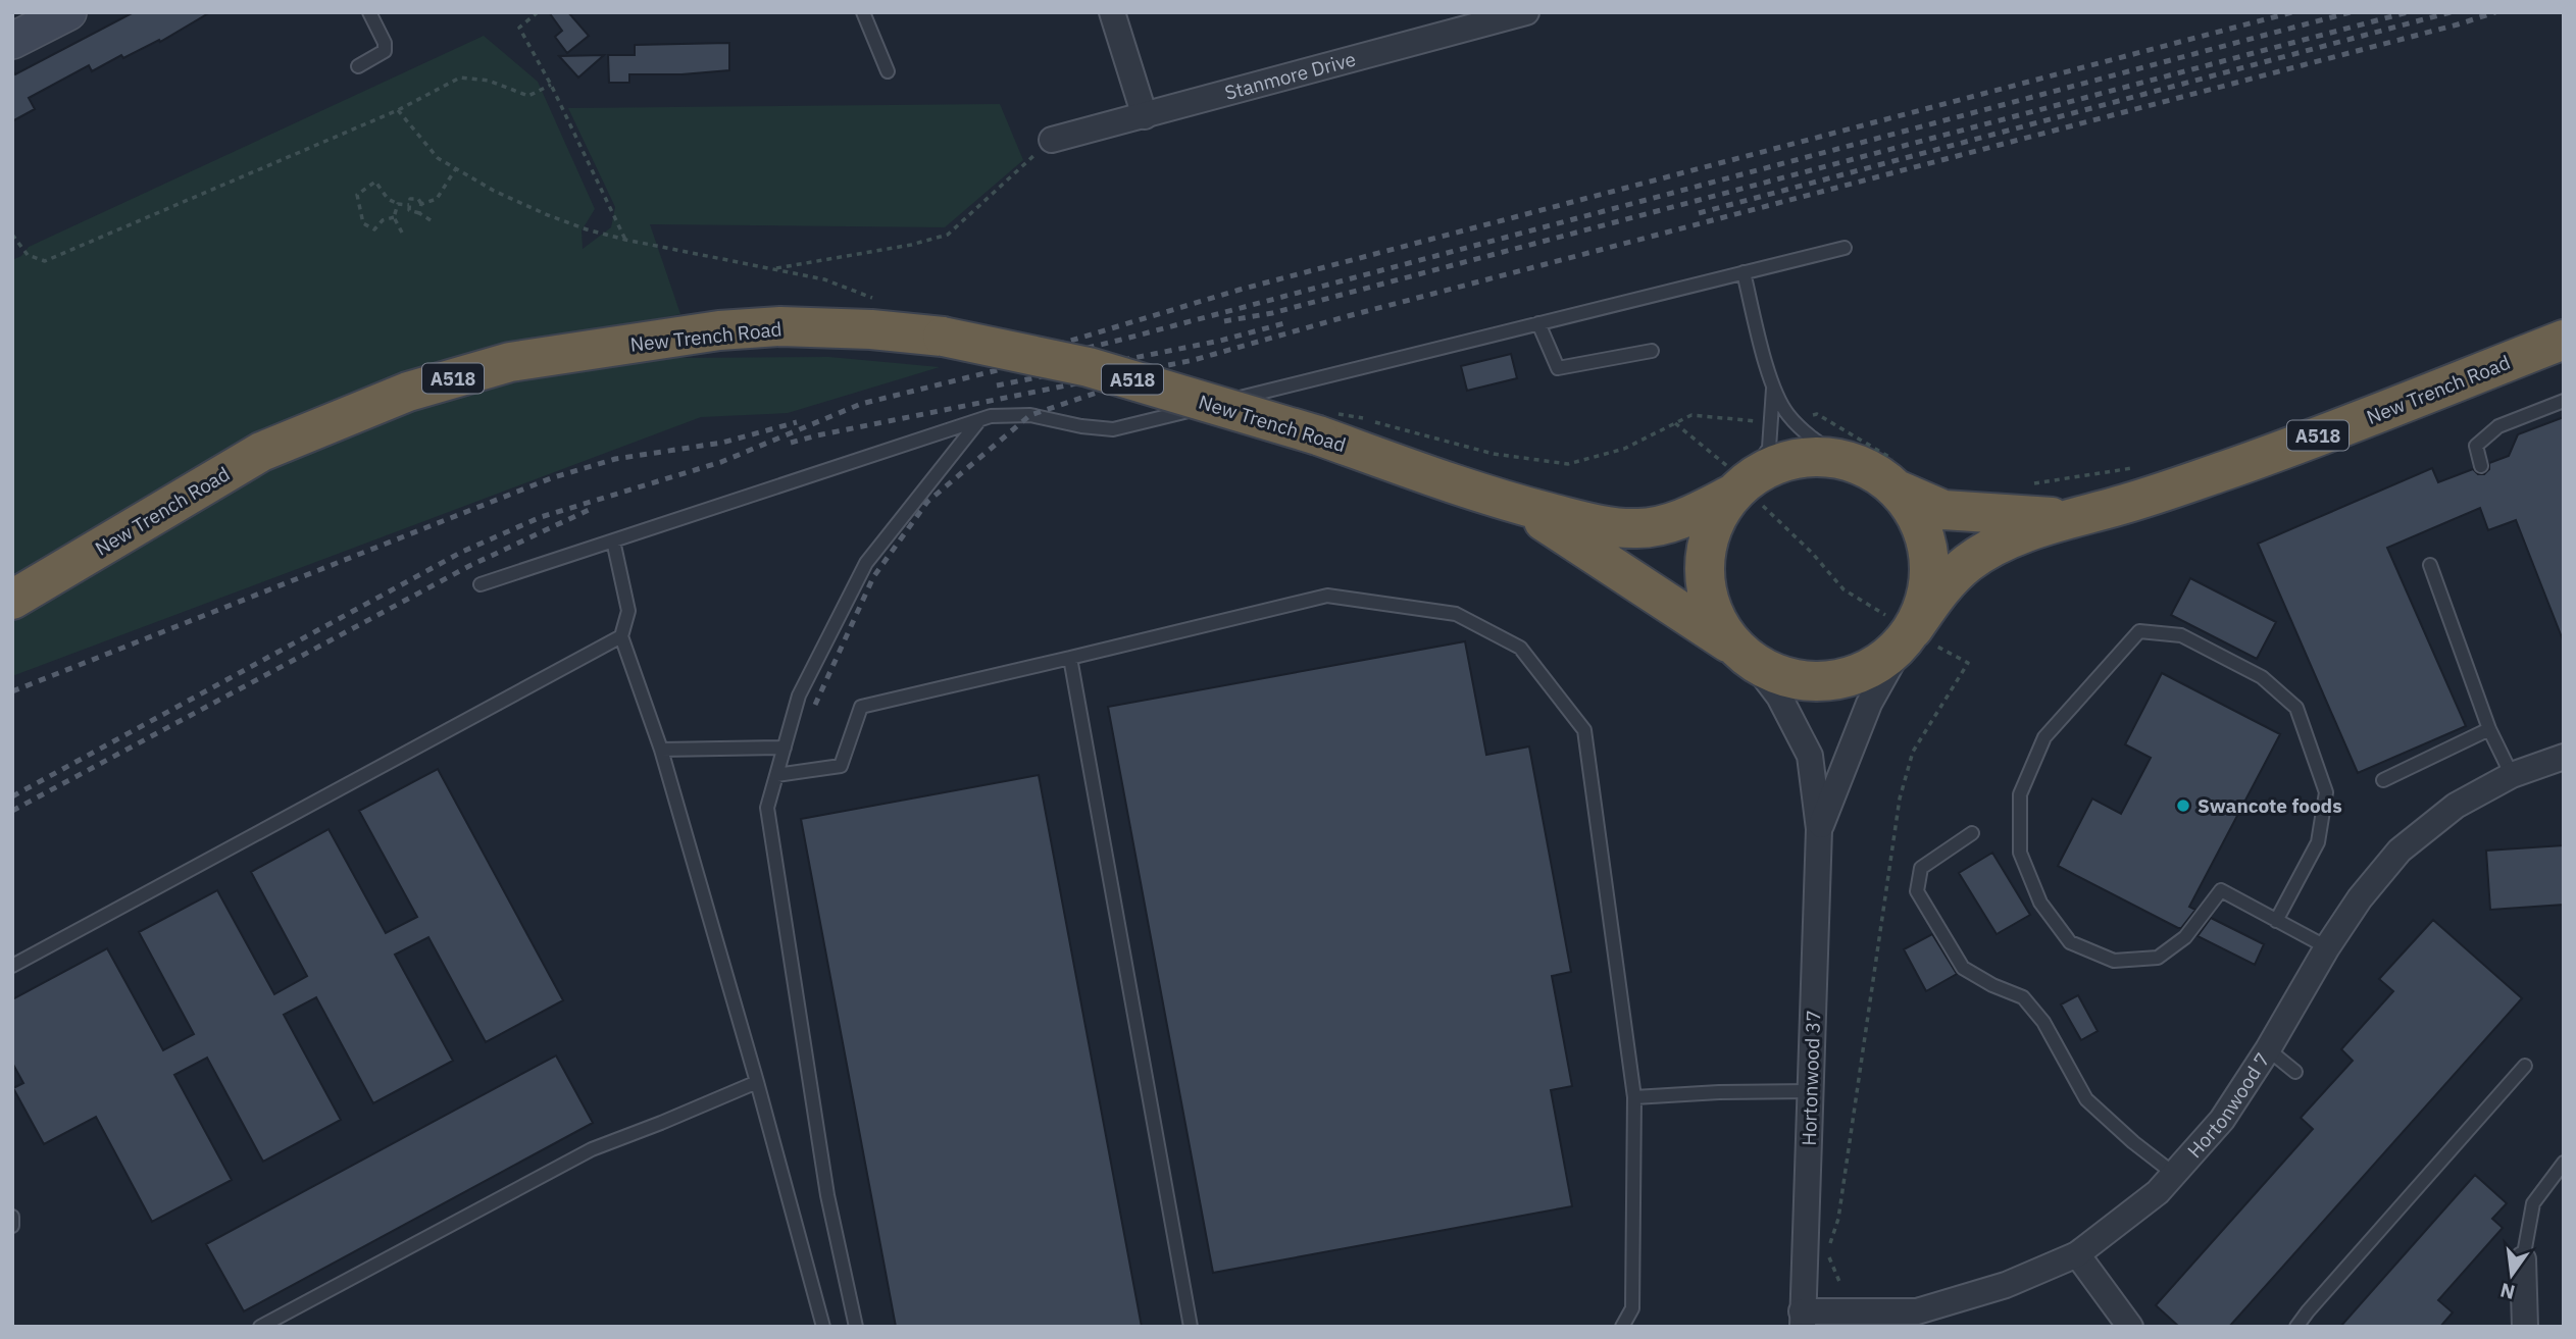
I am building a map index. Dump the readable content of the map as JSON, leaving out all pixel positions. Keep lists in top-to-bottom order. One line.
{"streets":{"highway":["New Trench Road","A518"],"street":["Stanmore Drive","Hortonwood 37","Hortonwood 7"]},"crossings":[["New Trench Road","Hortonwood 37"],["Hortonwood 37","Hortonwood 7"]],"places":["Swancote foods"],"north":"bottom"}
